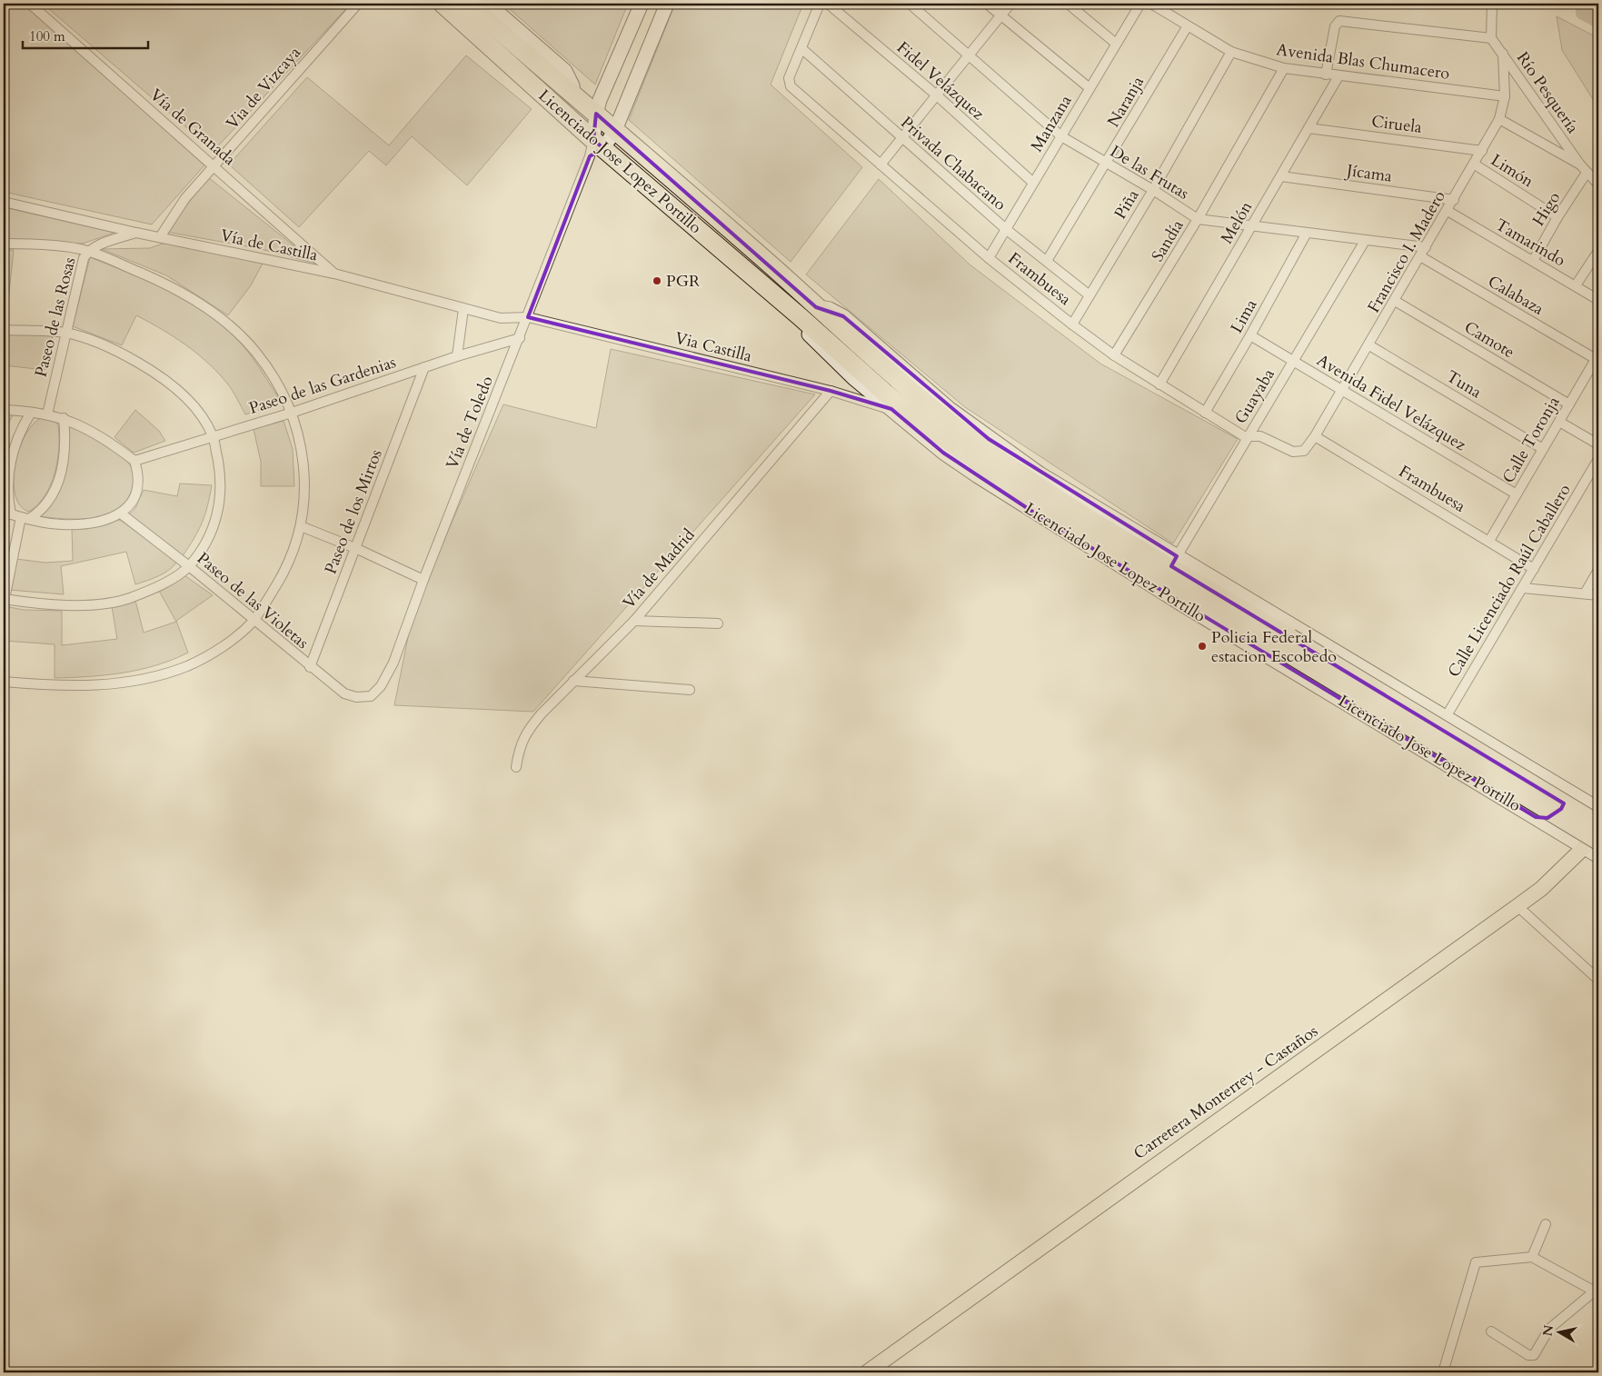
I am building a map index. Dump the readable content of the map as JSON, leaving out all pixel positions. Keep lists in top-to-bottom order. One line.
{"streets":{"highway":["Licenciado Jose Lopez Portillo"],"main road":["Carretera Monterrey - Castaños"],"street":["Avenida Blas Chumacero","Fidel Velázquez","Via de Vizcaya","Río Pesquería","Naranja","Manzana","Ciruela","Vía de Granada","Privada Chabacano","Limón","De las Frutas","Jícama","Piña","Higo","Melón","Sandía","Tamarindo","Vía de Castilla","Francisco I. Madero","Frambuesa","Calabaza","Lima","Paseo de las Rosas","Camote","Via Castilla","Tuna","Paseo de las Gardenias","Guayaba","Avenida Fidel Velázquez","Vía de Toledo","Calle Toronja","Paseo de los Mirtos","Vía de Madrid","Calle Licenciado Raúl Caballero","Paseo de las Violetas"]},"crossings":[["Avenida Blas Chumacero","Naranja"],["Avenida Blas Chumacero","Piña"],["Avenida Blas Chumacero","Melón"],["Avenida Blas Chumacero","Sandía"],["Avenida Blas Chumacero","Francisco I. Madero"],["Fidel Velázquez","Manzana"],["Via de Vizcaya","Vía de Granada"],["Via de Vizcaya","Vía de Castilla"],["Río Pesquería","Higo"],["Río Pesquería","Francisco I. Madero"],["Naranja","Privada Chabacano"],["Naranja","De las Frutas"],["Manzana","Privada Chabacano"],["Manzana","De las Frutas"],["Manzana","Frambuesa"],["Ciruela","Melón"],["Ciruela","Francisco I. Madero"],["Vía de Granada","Vía de Castilla"],["Licenciado Jose Lopez Portillo","Via Castilla"],["Licenciado Jose Lopez Portillo","Guayaba"],["Licenciado Jose Lopez Portillo","Vía de Toledo"],["Licenciado Jose Lopez Portillo","Calle Licenciado Raúl Caballero"],["Licenciado Jose Lopez Portillo","Carretera Monterrey - Castaños"],["Privada Chabacano","Piña"],["Privada Chabacano","Frambuesa"],["Limón","Higo"],["Limón","Francisco I. Madero"],["De las Frutas","Piña"],["De las Frutas","Melón"],["De las Frutas","Sandía"],["De las Frutas","Francisco I. Madero"],["De las Frutas","Lima"],["De las Frutas","Guayaba"],["Jícama","Melón"],["Jícama","Francisco I. Madero"],["Piña","Frambuesa"],["Higo","Tamarindo"],["Melón","Frambuesa"],["Sandía","Frambuesa"],["Tamarindo","Francisco I. Madero"],["Vía de Castilla","Paseo de las Rosas"],["Vía de Castilla","Via Castilla"],["Vía de Castilla","Vía de Toledo"],["Francisco I. Madero","Frambuesa"],["Francisco I. Madero","Calabaza"],["Francisco I. Madero","Camote"],["Francisco I. Madero","Tuna"],["Francisco I. Madero","Avenida Fidel Velázquez"],["Frambuesa","Lima"],["Frambuesa","Guayaba"],["Frambuesa","Calle Toronja"],["Frambuesa","Calle Licenciado Raúl Caballero"],["Calabaza","Calle Toronja"],["Lima","Avenida Fidel Velázquez"],["Camote","Calle Toronja"],["Via Castilla","Vía de Toledo"],["Via Castilla","Vía de Madrid"],["Tuna","Calle Toronja"],["Paseo de las Gardenias","Vía de Toledo"],["Paseo de las Gardenias","Paseo de los Mirtos"],["Guayaba","Avenida Fidel Velázquez"],["Avenida Fidel Velázquez","Calle Toronja"],["Vía de Toledo","Paseo de las Violetas"],["Paseo de los Mirtos","Paseo de las Violetas"]],"places":["PGR","Policia Federal estacion Escobedo"],"scale_bar":"100 m","north":"left"}
